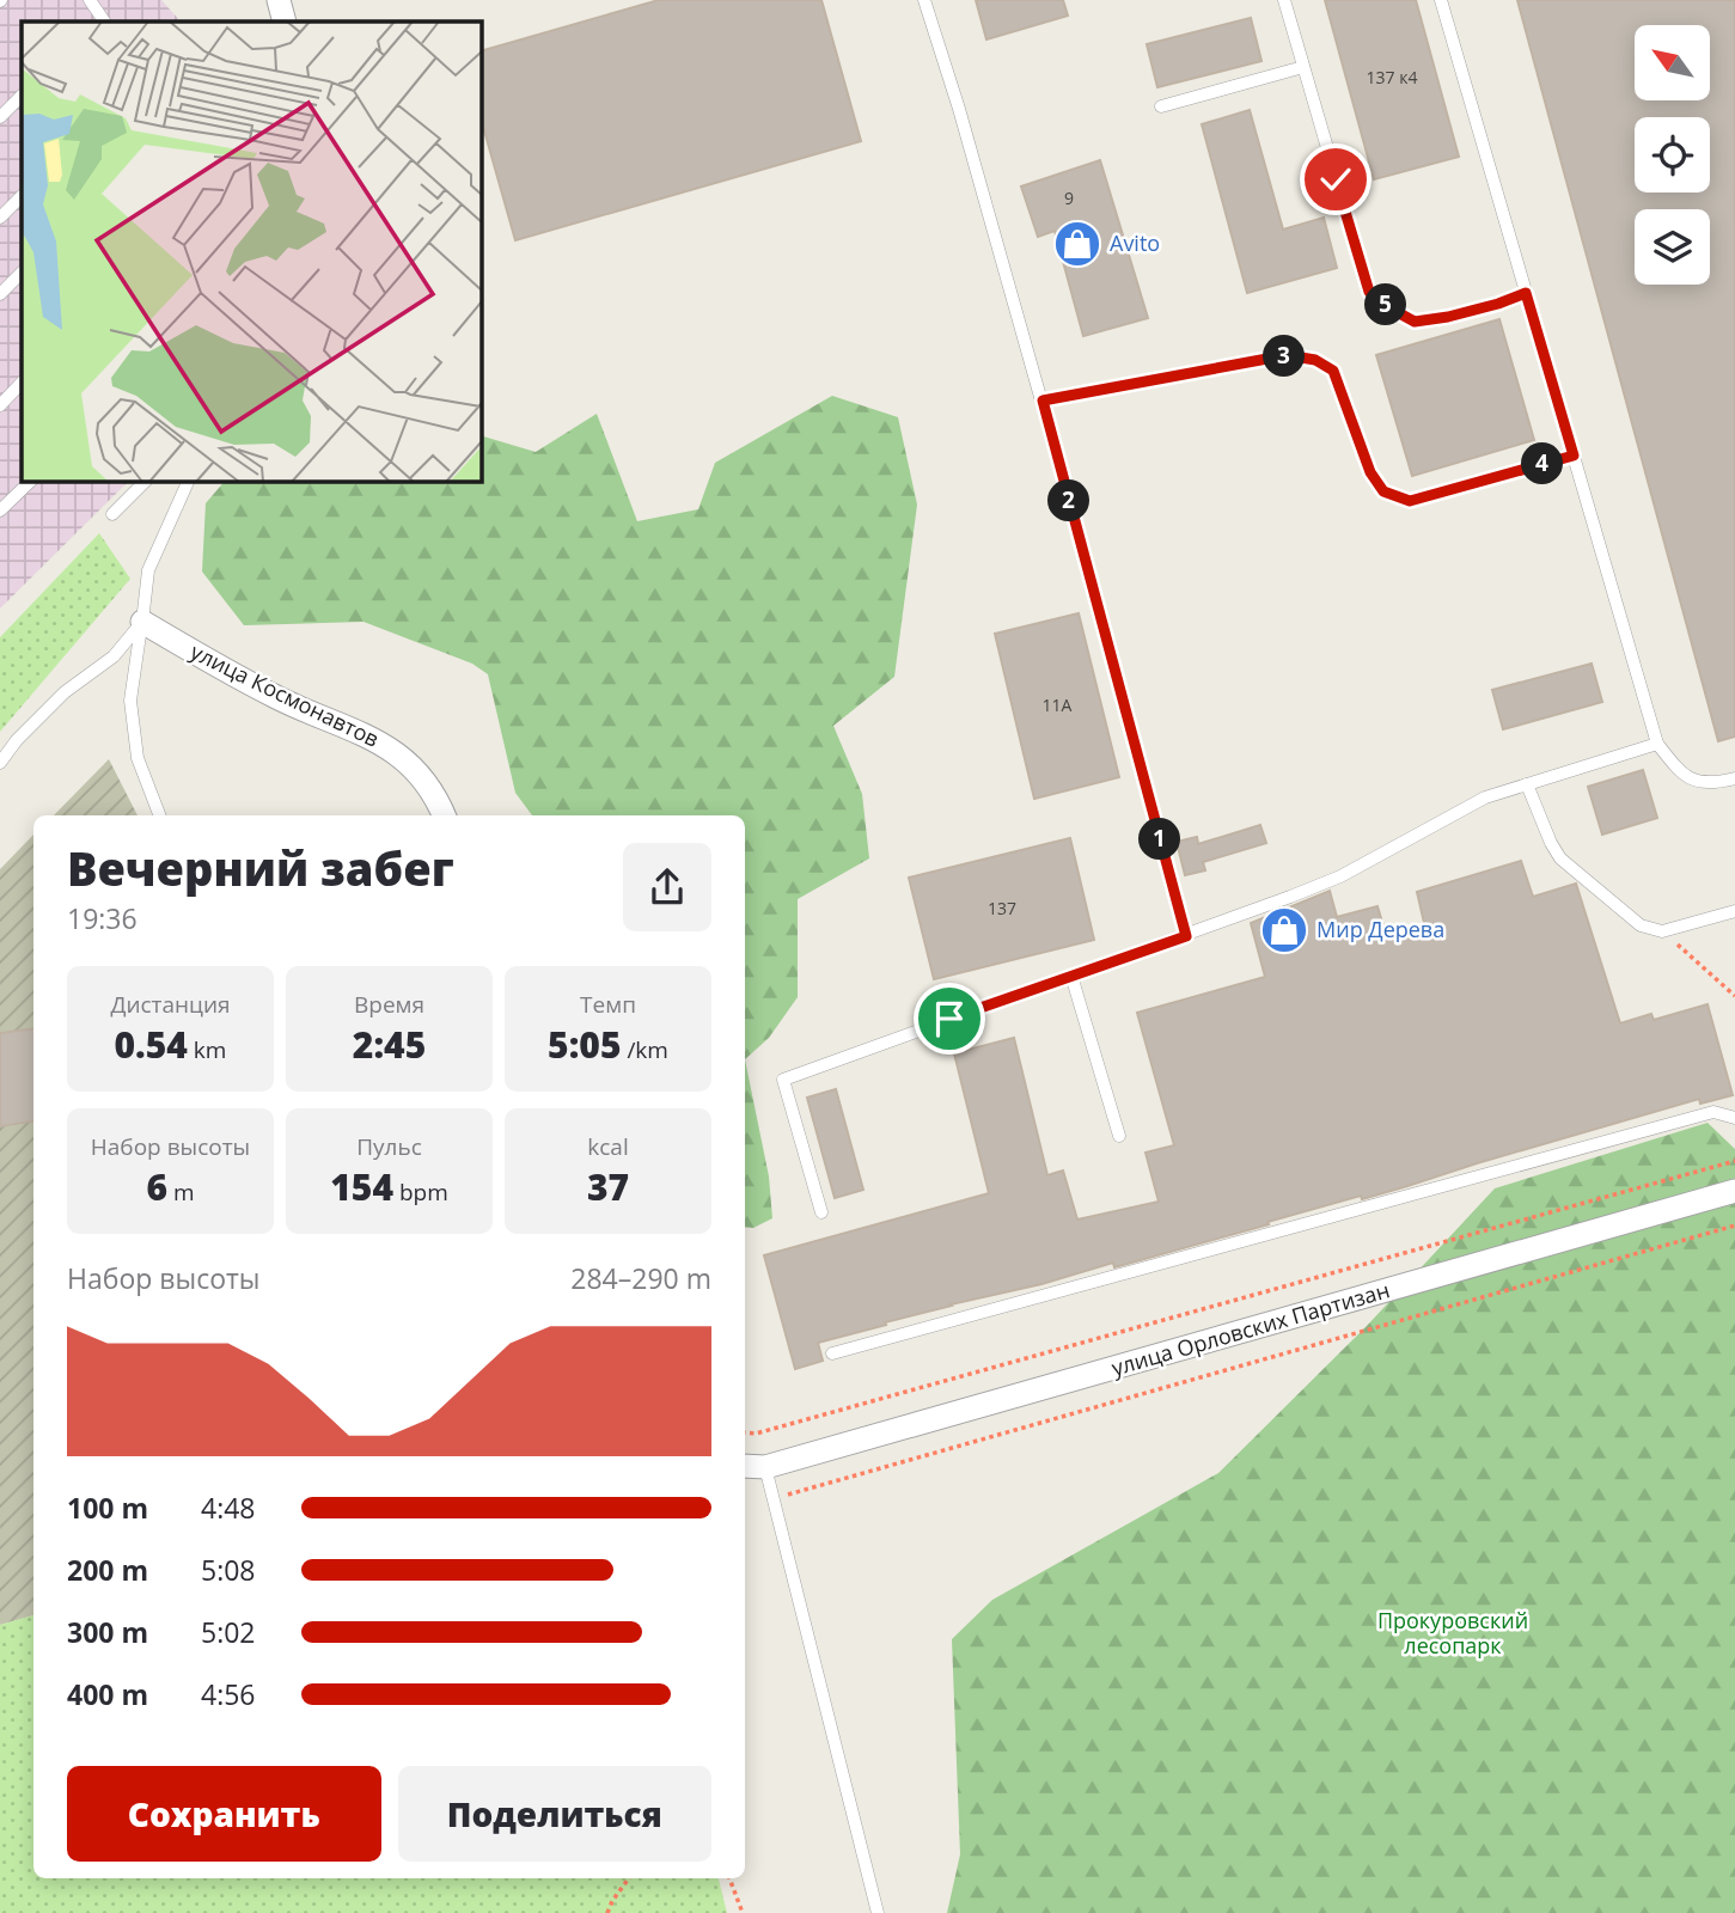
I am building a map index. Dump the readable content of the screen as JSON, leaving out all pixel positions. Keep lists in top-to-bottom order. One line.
{"streets":{"street":["улица Космонавтов","улица Орловских Партизан"]},"parks":["Прокуровский лесопарк"],"places":{"shop":["Avito","Мир Дерева"]},"house_numbers":["137 к4","9","11А","137"],"north":"top left","page":{"pins":["5","3","4","2","1"],"heading":["Вечерний забег","19:36"],"stats":[["Дистанция","0.54 km"],["Время","2:45"],["Темп","5:05 /km"],["Набор высоты","6 m"],["Пульс","154 bpm"],["kcal","37"]],"chart":["Набор высоты","284–290 m"],"list":[{"name":"100 m","note":"4:48"},{"name":"200 m","note":"5:08"},{"name":"300 m","note":"5:02"},{"name":"400 m","note":"4:56"}],"buttons":["Сохранить","Поделиться"]}}
